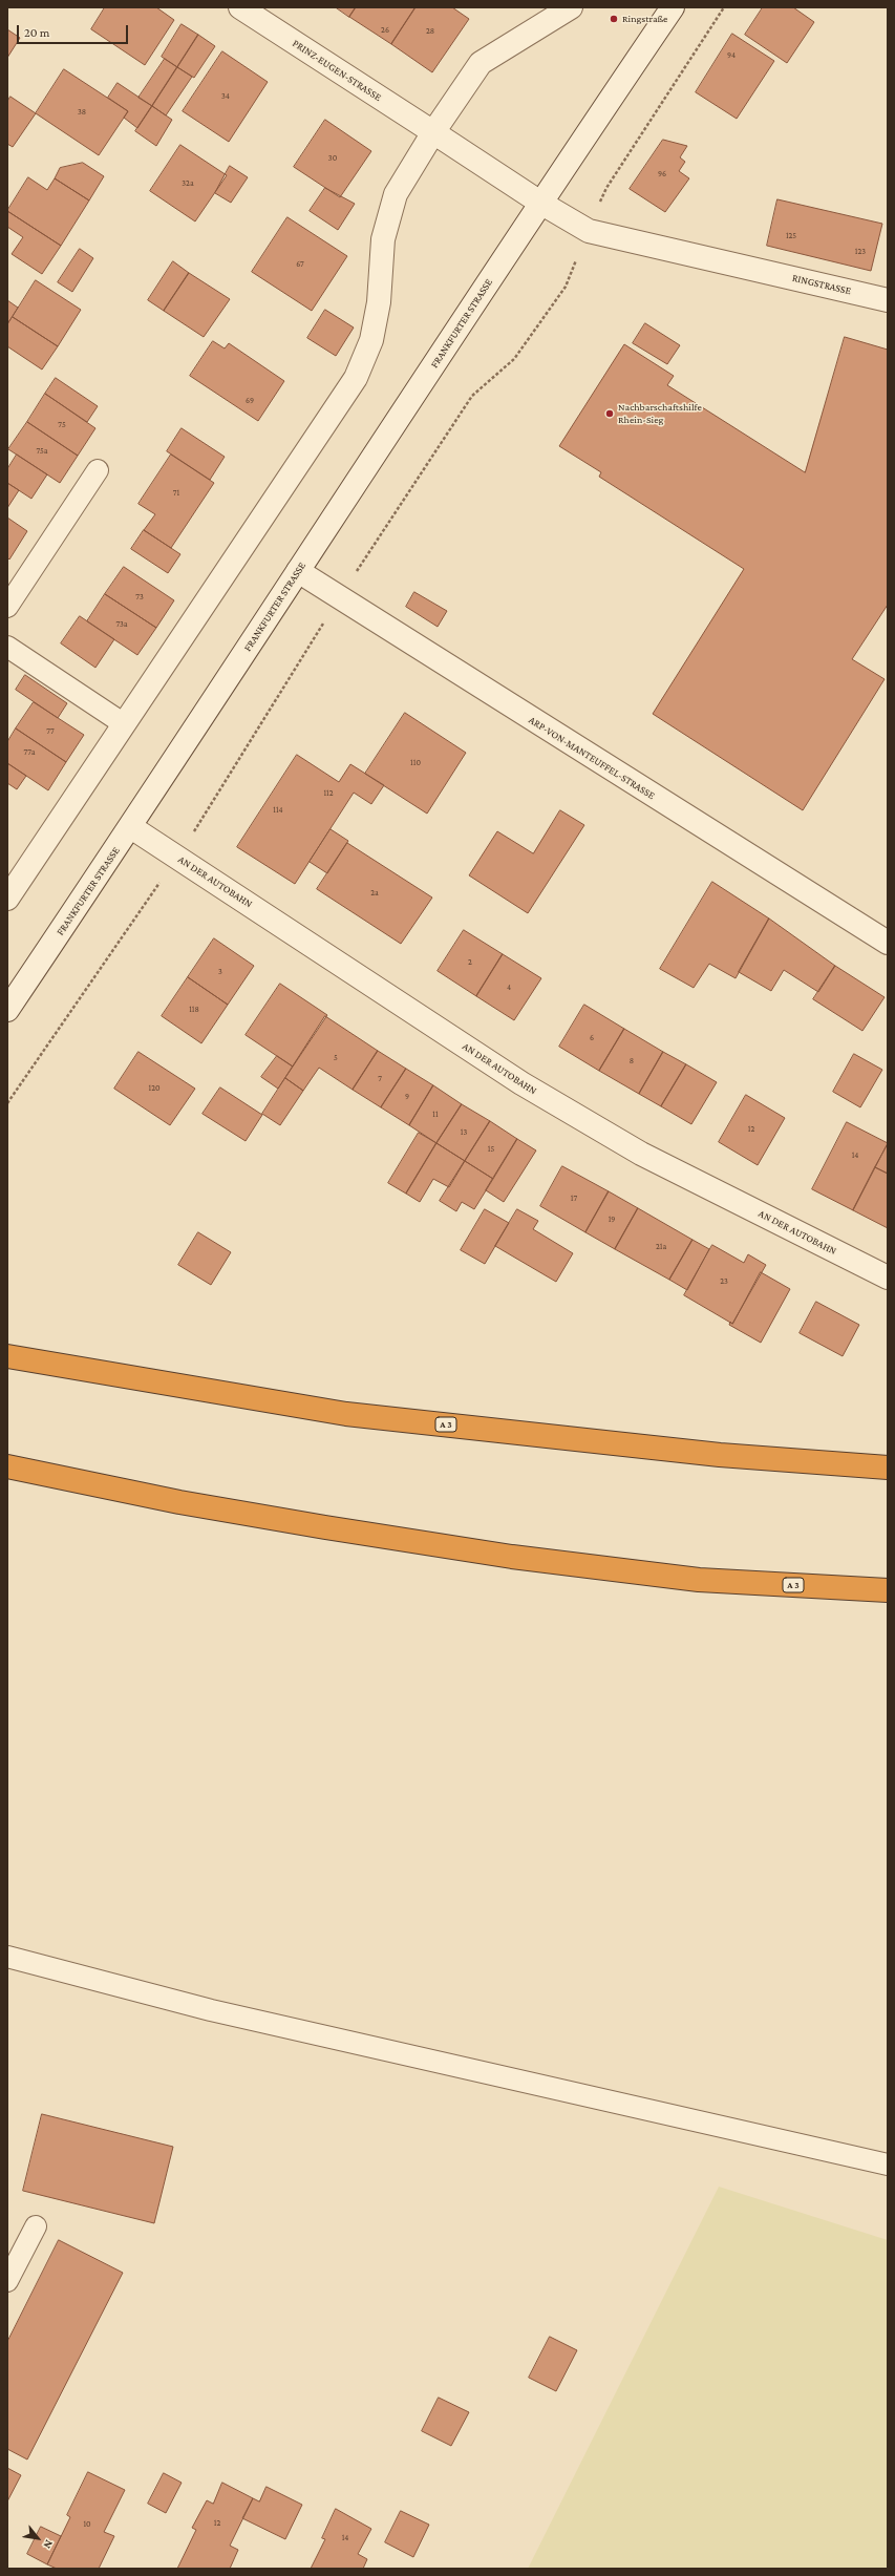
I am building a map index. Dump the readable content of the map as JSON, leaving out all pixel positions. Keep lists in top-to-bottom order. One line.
{"streets":{"highway":["A 3"],"street":["PRINZ-EUGEN-STRASSE","RINGSTRASSE","FRANKFURTER STRASSE","ARP-VON-MANTEUFFEL-STRASSE","AN DER AUTOBAHN"]},"crossings":[["RINGSTRASSE","FRANKFURTER STRASSE"],["FRANKFURTER STRASSE","ARP-VON-MANTEUFFEL-STRASSE"],["FRANKFURTER STRASSE","AN DER AUTOBAHN"]],"places":["Ringstraße","Nachbarschaftshilfe Rhein-Sieg"],"house_numbers":["26","28","94","34","38","30","96","32a","125","123","67","69","75","75a","71","73","73a","77","77a","110","112","114","2a","2","3","4","118","6","5","8","7","120","9","11","12","13","15","14","17","19","21a","23","12","10","14"],"scale_bar":"20 m","north":"bottom right"}
